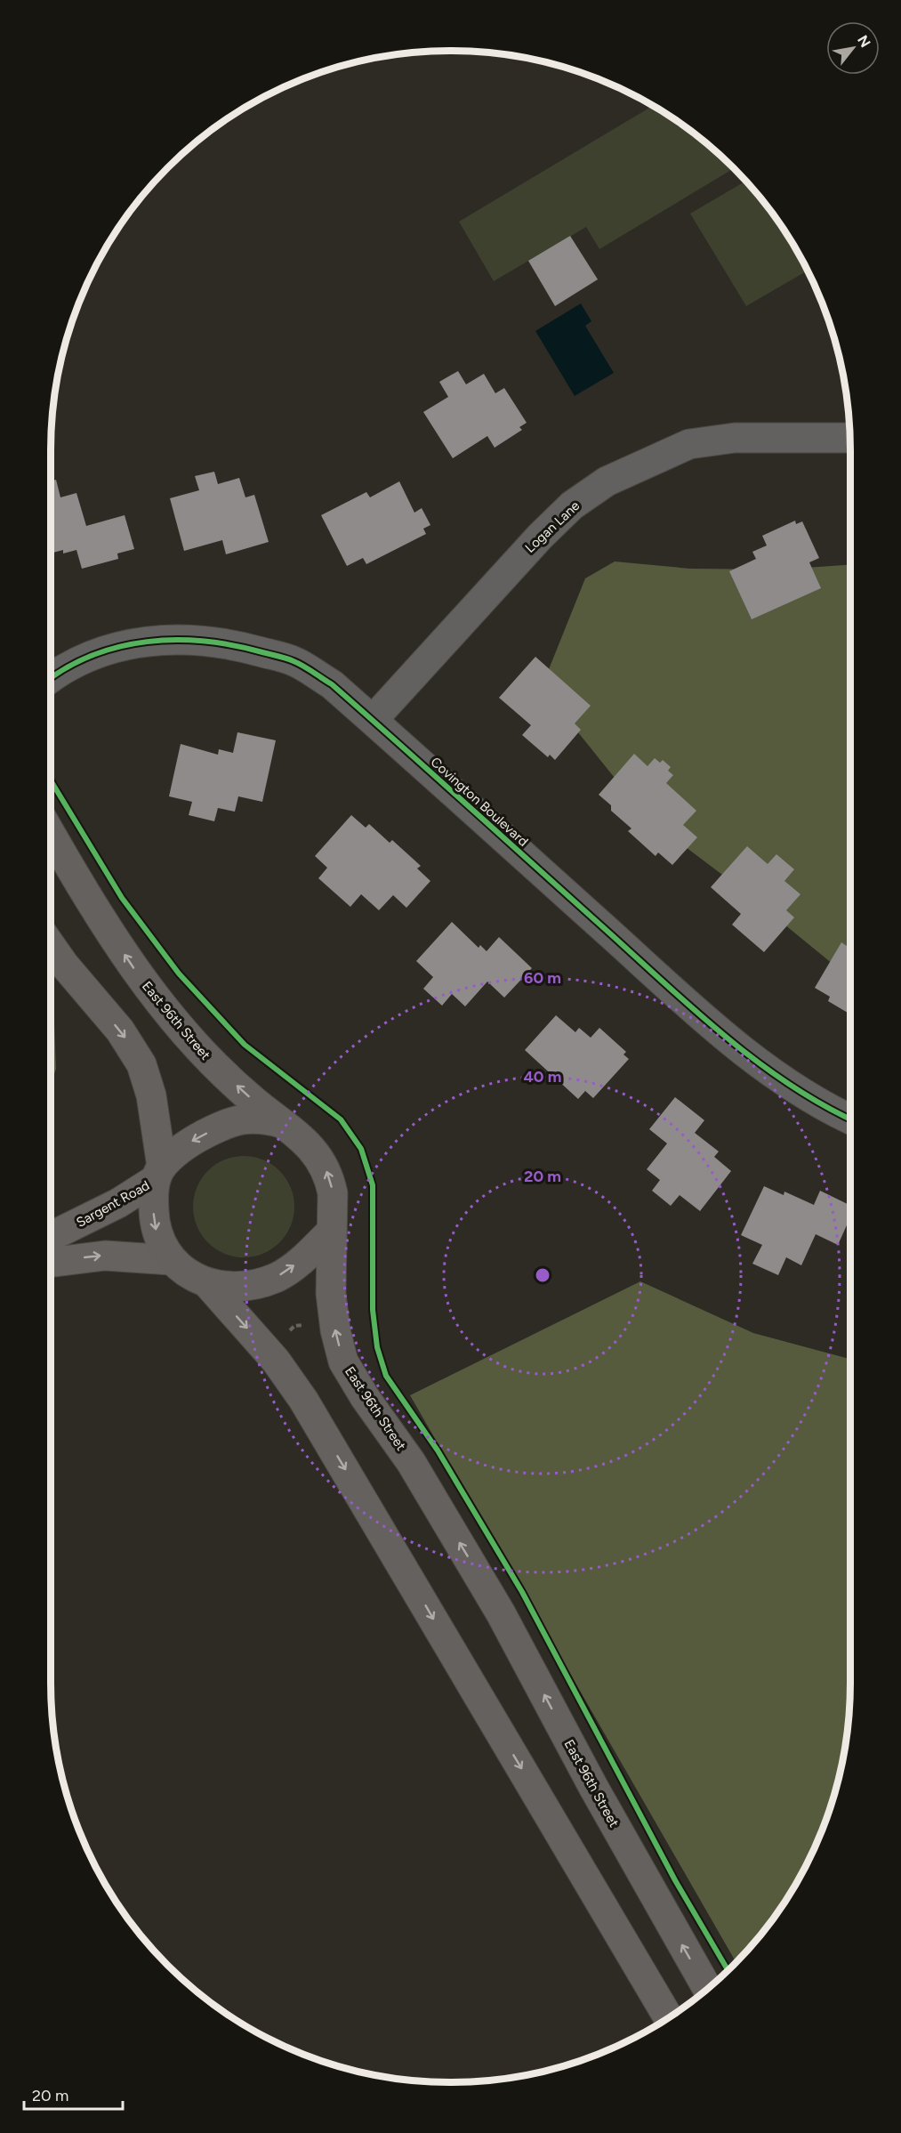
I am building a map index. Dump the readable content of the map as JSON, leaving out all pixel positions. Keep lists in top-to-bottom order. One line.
{"streets":{"main road":["East 96th Street"],"street":["Logan Lane","Covington Boulevard","Sargent Road"]},"crossings":[["Logan Lane","Covington Boulevard"],["East 96th Street","Sargent Road"]],"scale_bar":"20 m","north":"top right","rings":["60 m","40 m","20 m"]}
